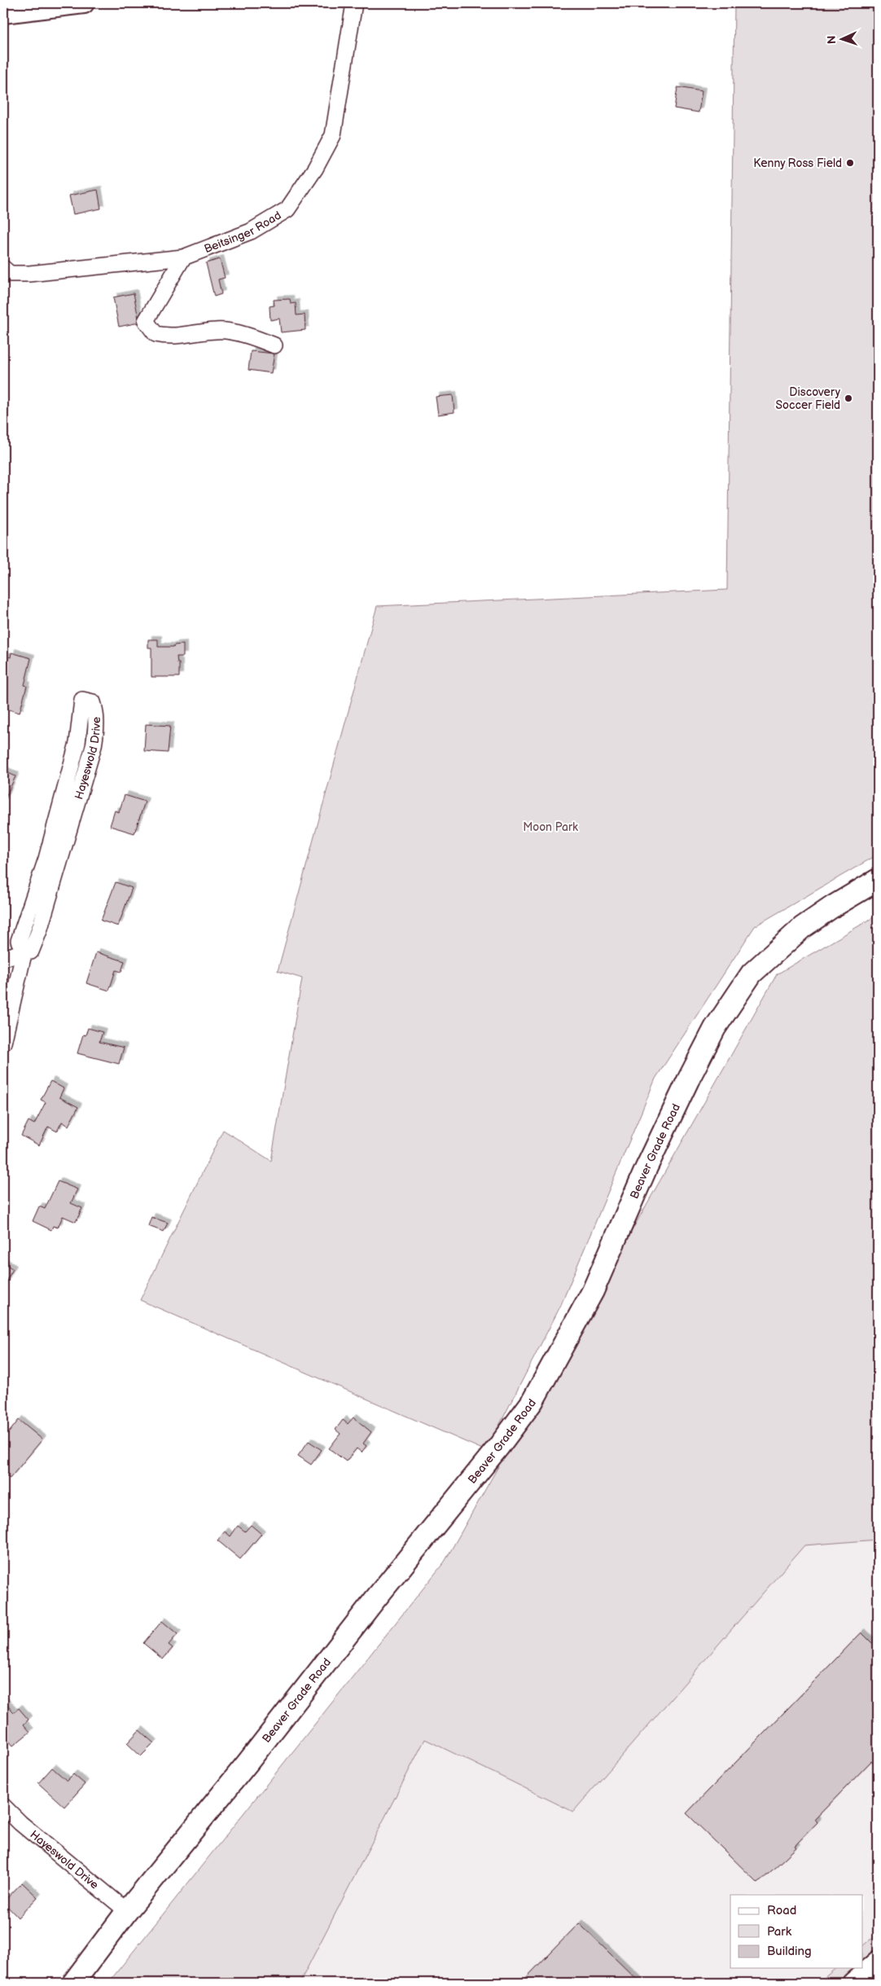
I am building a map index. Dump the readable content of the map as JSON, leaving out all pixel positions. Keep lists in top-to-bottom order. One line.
{"streets":{"main road":["Beaver Grade Road"],"street":["Beitsinger Road","Hayeswold Drive"]},"crossings":[["Hayeswold Drive","Beaver Grade Road"]],"parks":["Moon Park"],"places":["Kenny Ross Field","Discovery Soccer Field"],"legend":["Road","Park","Building"],"north":"left"}
